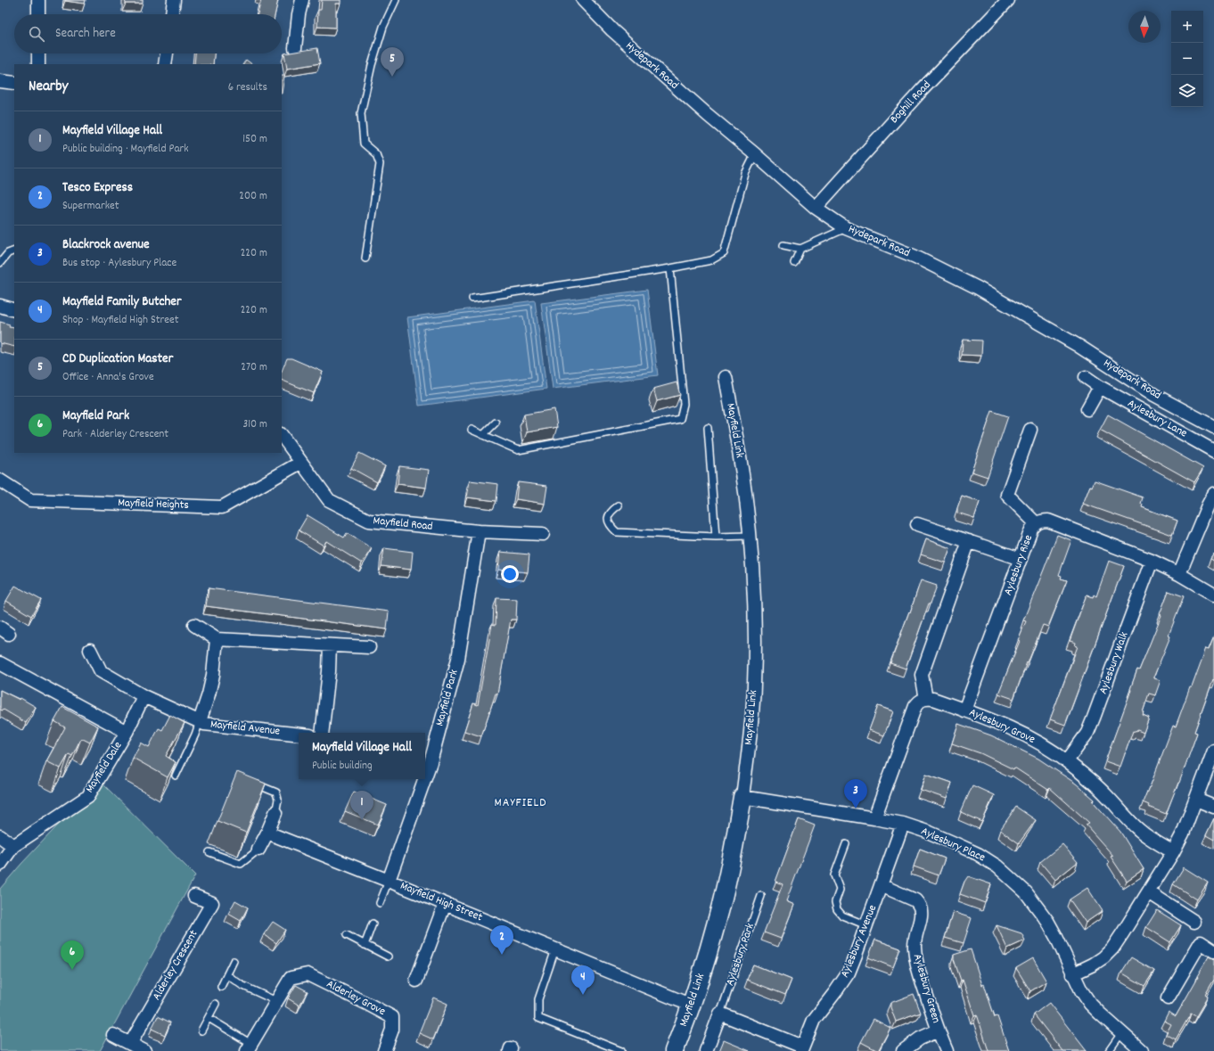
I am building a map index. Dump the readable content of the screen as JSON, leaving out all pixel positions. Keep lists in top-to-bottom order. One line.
{"streets":{"street":["Hydepark Road","Boghill Road","Aylesbury Lane","Mayfield Link","Mayfield Heights","Mayfield Road","Aylesbury Rise","Aylesbury Walk","Mayfield Park","Aylesbury Grove","Mayfield Avenue","Mayfield Dale","Aylesbury Place","Mayfield High Street","Aylesbury Avenue","Aylesbury Park","Alderley Crescent","Aylesbury Green","Alderley Grove"]},"crossings":[["Hydepark Road","Boghill Road"],["Mayfield Link","Aylesbury Place"],["Mayfield Link","Mayfield High Street"],["Mayfield Heights","Mayfield Road"],["Mayfield Road","Mayfield Park"],["Aylesbury Rise","Aylesbury Walk"],["Aylesbury Rise","Aylesbury Grove"],["Aylesbury Walk","Aylesbury Grove"],["Mayfield Park","Mayfield High Street"],["Mayfield Avenue","Mayfield Dale"],["Aylesbury Place","Aylesbury Avenue"],["Aylesbury Avenue","Aylesbury Green"]],"districts":["MAYFIELD"],"north":"bottom","page":{"map_buttons":["+","−"],"search":"Search here","pins":["5","3","1","2","6","4"],"heading":["Nearby","6 results"],"list":[{"mark":"1","name":"Mayfield Village Hall","note":"Public building · Mayfield Park","value":"150 m"},{"mark":"2","name":"Tesco Express","note":"Supermarket","value":"200 m"},{"mark":"3","name":"Blackrock avenue","note":"Bus stop · Aylesbury Place","value":"220 m"},{"mark":"4","name":"Mayfield Family Butcher","note":"Shop · Mayfield High Street","value":"220 m"},{"mark":"5","name":"CD Duplication Master","note":"Office · Anna's Grove","value":"270 m"},{"mark":"6","name":"Mayfield Park","note":"Park · Alderley Crescent","value":"310 m"}],"popup":["Mayfield Village Hall","Public building"]}}
